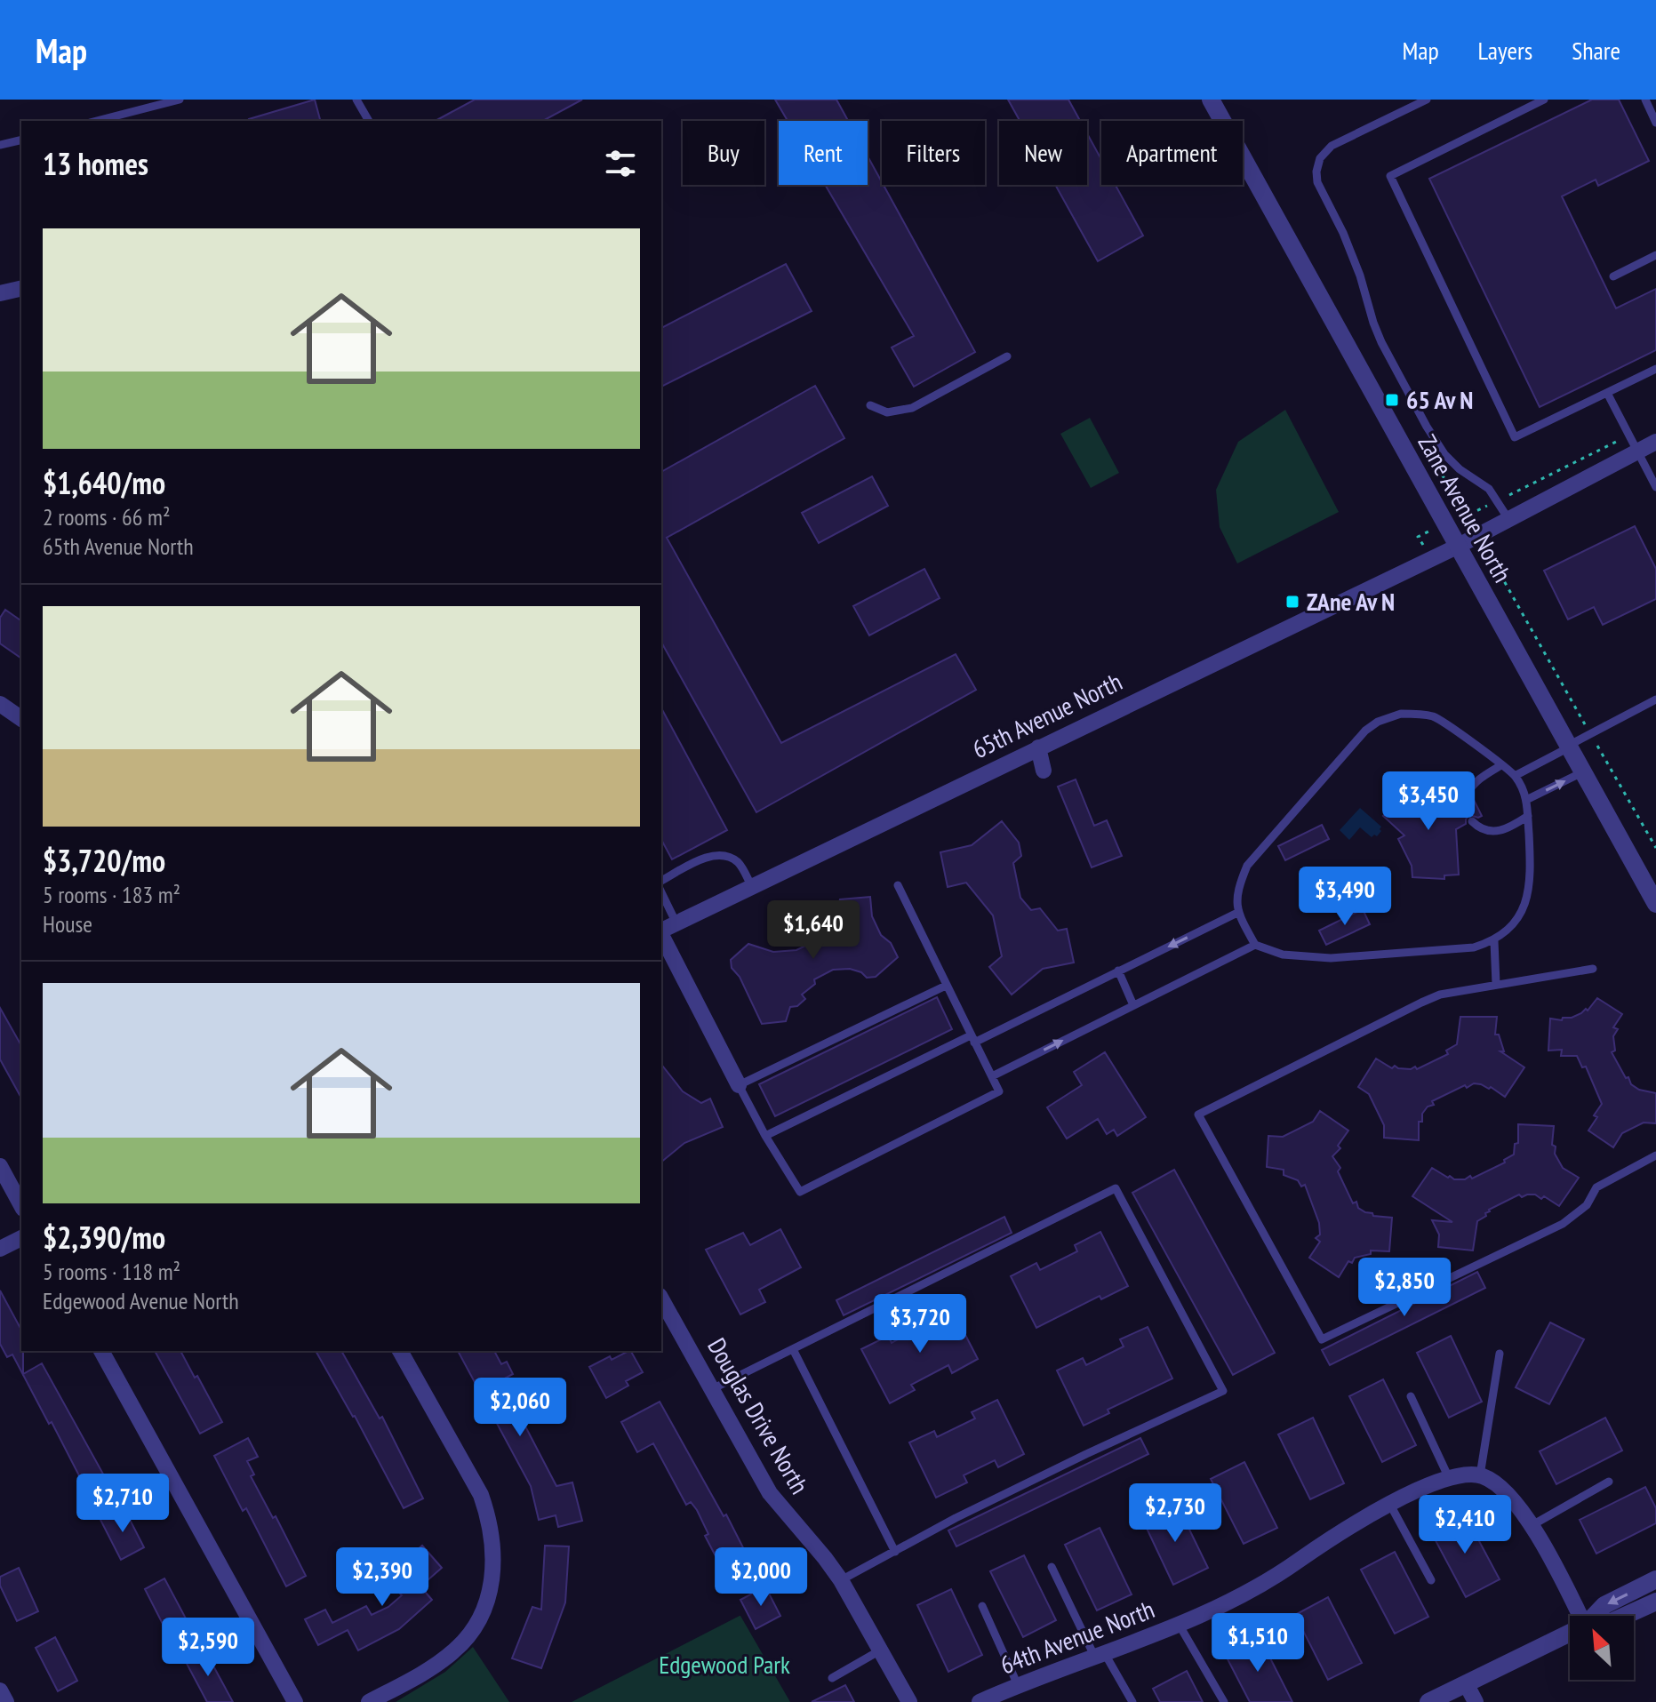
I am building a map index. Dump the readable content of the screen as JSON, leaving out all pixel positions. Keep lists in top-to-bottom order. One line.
{"streets":{"street":["Zane Avenue North","65th Avenue North","Douglas Drive North","64th Avenue North"]},"crossings":[["Zane Avenue North","65th Avenue North"]],"parks":["Edgewood Park"],"places":{"transit":["65 Av N","ZAne Av N"]},"north":"top left","page":{"header":"Map","nav":["Map","Layers","Share"],"chip":["Buy","Rent","Filters","New","Apartment"],"heading":"13 homes","list":[{"name":"$1,640/mo","note":"2 rooms · 66 m² · 65th Avenue North"},{"name":"$3,720/mo","note":"5 rooms · 183 m² · House"},{"name":"$2,390/mo","note":"5 rooms · 118 m² · Edgewood Avenue North"}],"price":["$3,450","$3,490","$1,640","$2,850","$3,720","$2,060","$2,710","$2,730","$2,410","$2,390","$2,000","$1,510","$2,590"]}}
